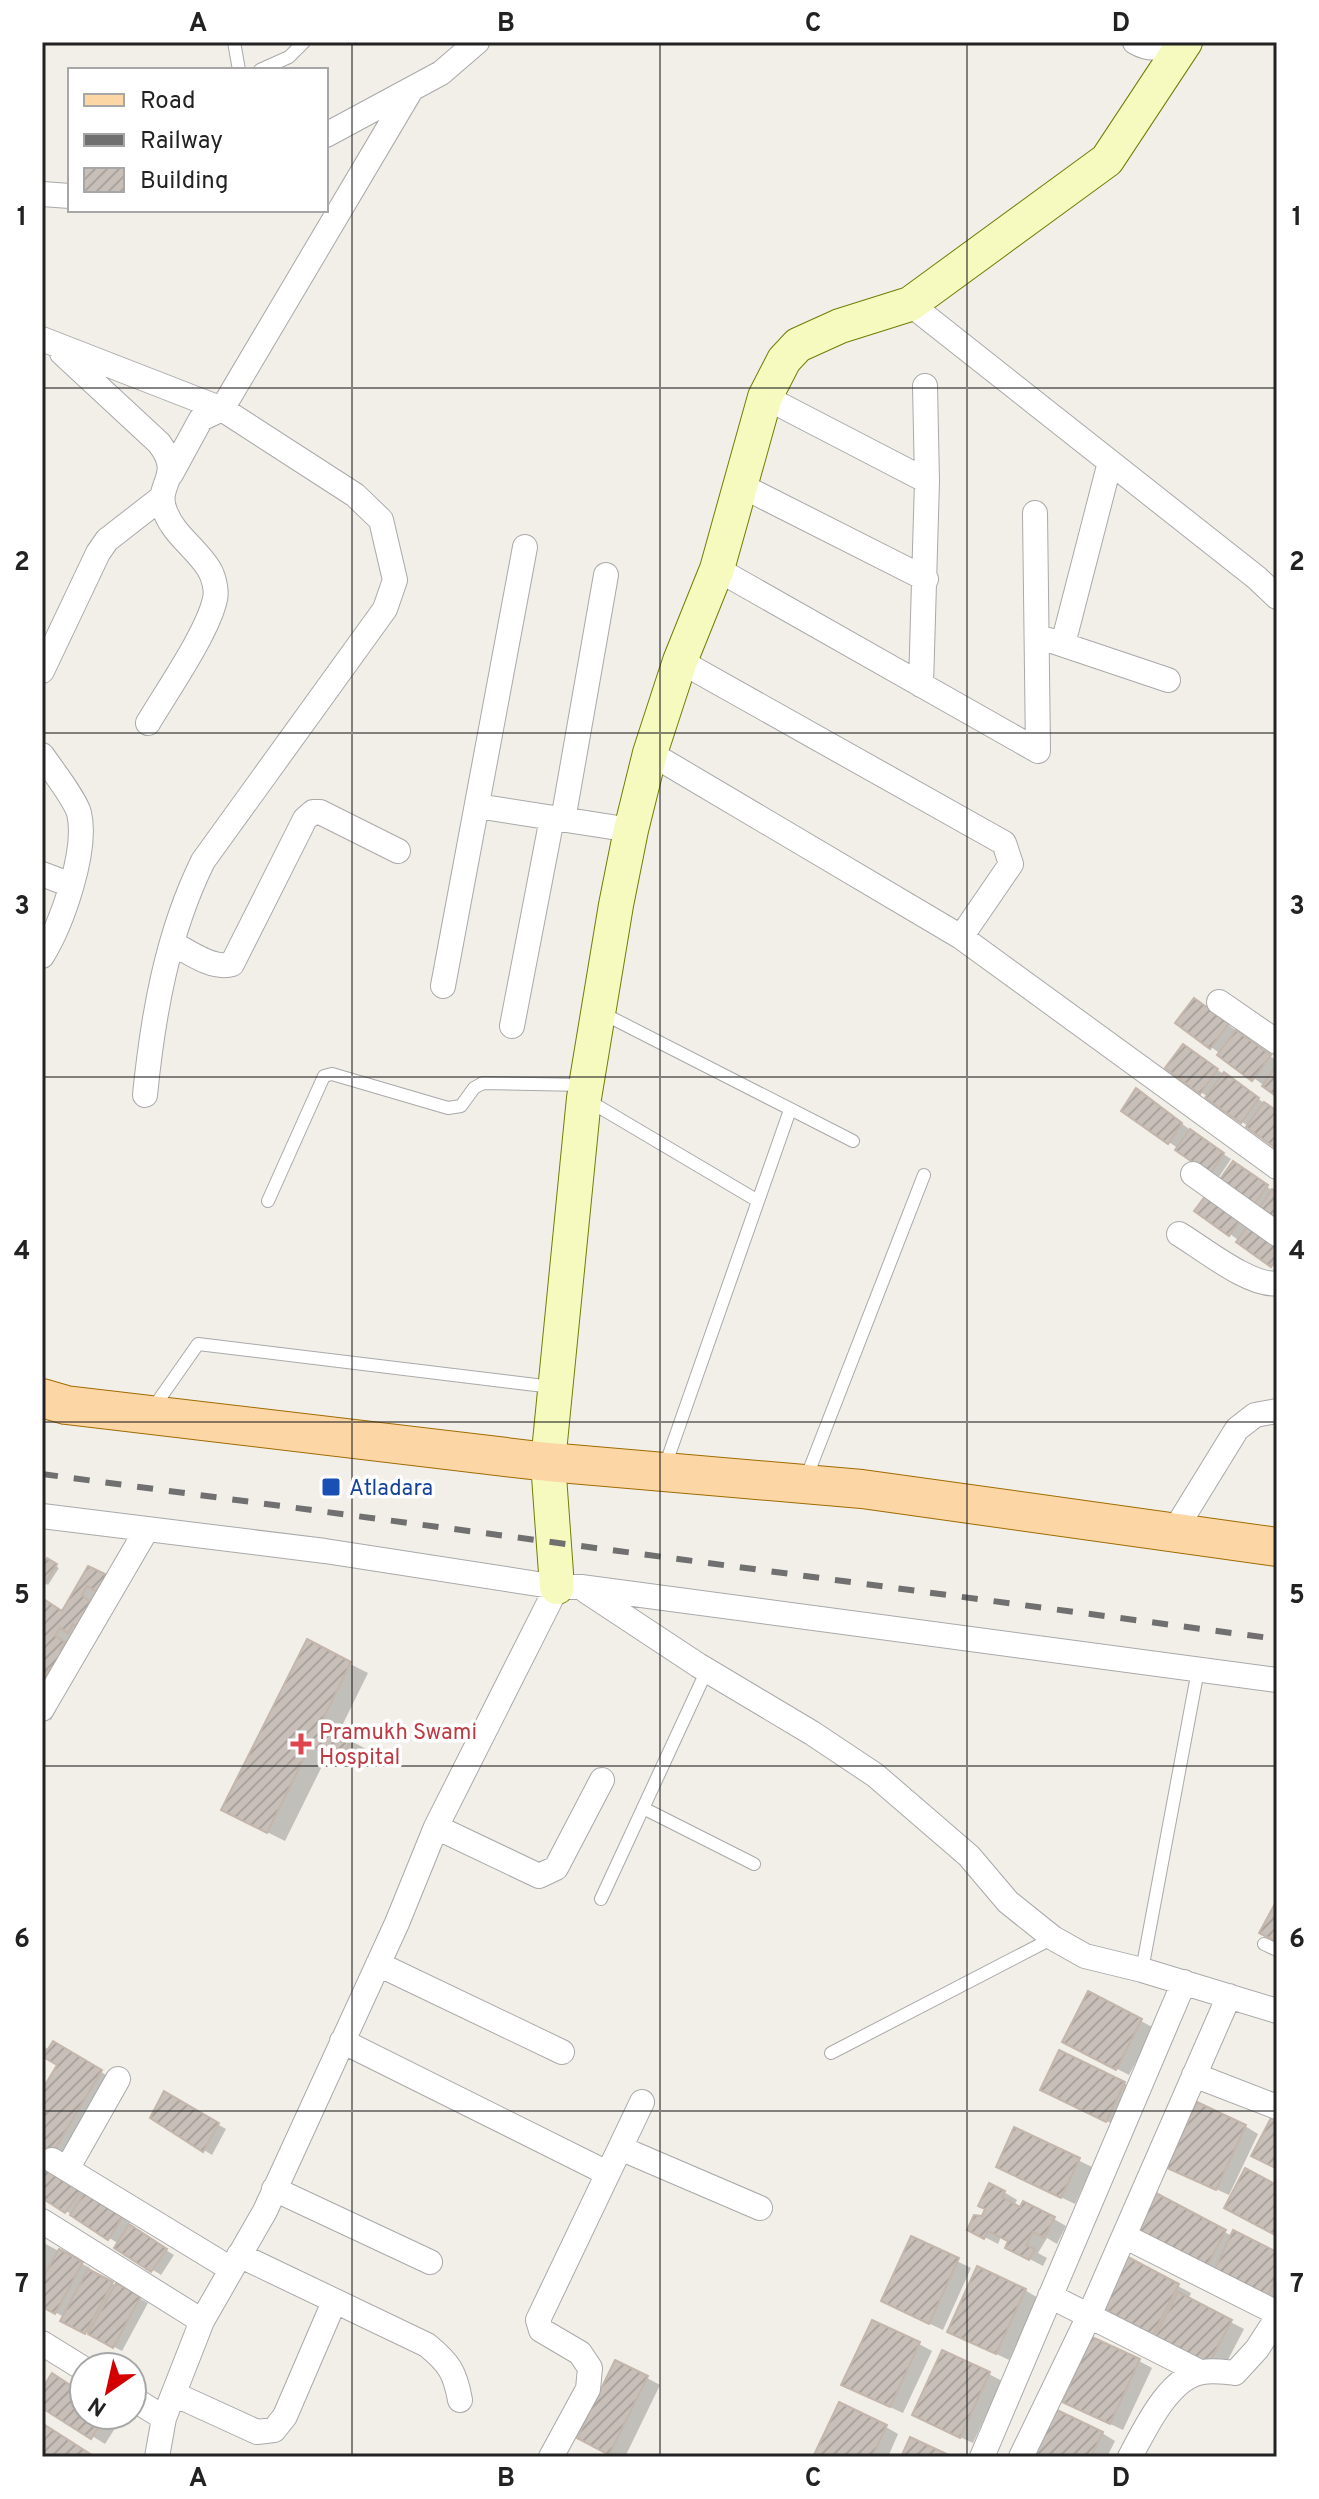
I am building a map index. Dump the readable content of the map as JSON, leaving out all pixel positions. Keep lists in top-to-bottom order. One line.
{"places":{"transit":["Atladara"],"health":["Pramukh Swami Hospital"]},"legend":["Road","Railway","Building"],"north":"bottom left","grid":{"columns":["A","B","C","D"],"rows":["1","2","3","4","5","6","7"]}}
